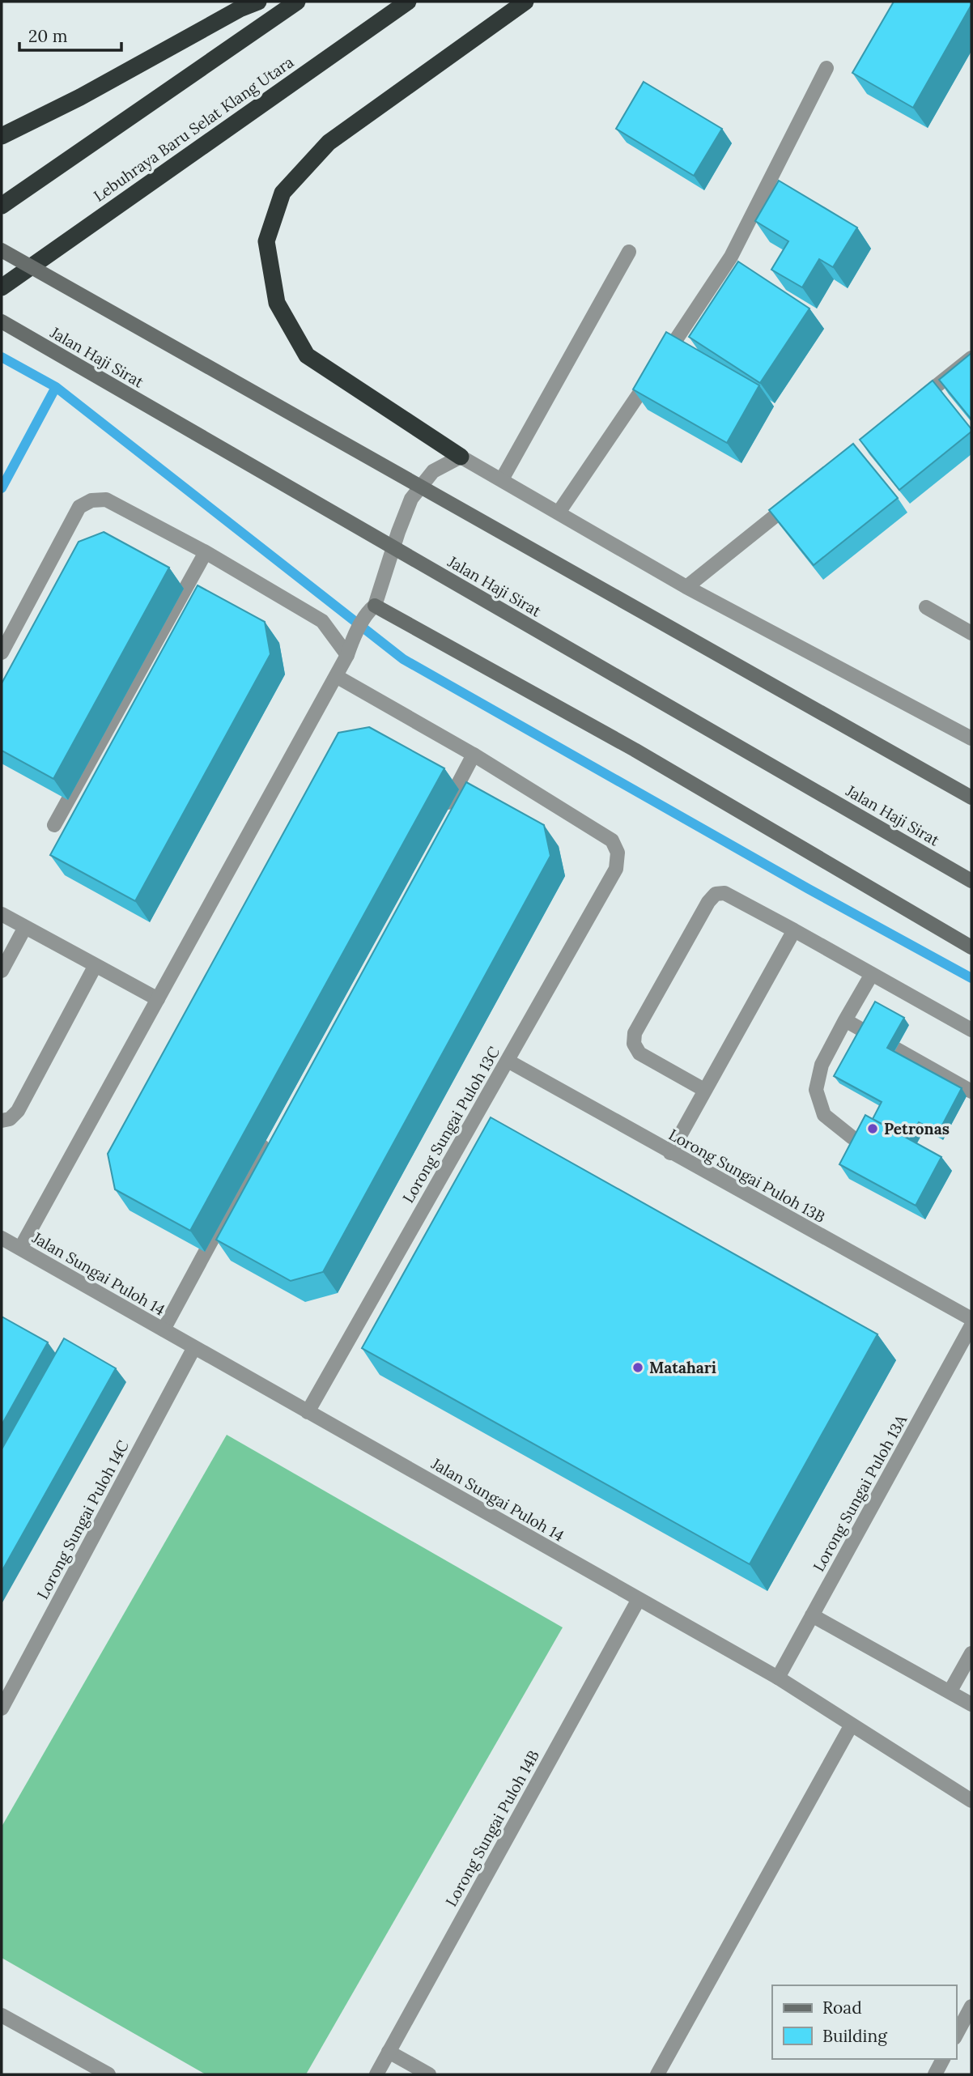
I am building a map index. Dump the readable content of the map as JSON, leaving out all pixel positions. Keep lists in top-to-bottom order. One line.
{"streets":{"highway":["Lebuhraya Baru Selat Klang Utara"],"main road":["Jalan Haji Sirat"],"street":["Lorong Sungai Puloh 13C","Lorong Sungai Puloh 13B","Jalan Sungai Puloh 14","Lorong Sungai Puloh 13A","Lorong Sungai Puloh 14C","Lorong Sungai Puloh 14B"]},"crossings":[["Lorong Sungai Puloh 13C","Lorong Sungai Puloh 13B"],["Lorong Sungai Puloh 13C","Jalan Sungai Puloh 14"],["Jalan Sungai Puloh 14","Lorong Sungai Puloh 13A"],["Jalan Sungai Puloh 14","Lorong Sungai Puloh 14C"],["Jalan Sungai Puloh 14","Lorong Sungai Puloh 14B"]],"places":["Petronas","Matahari"],"legend":["Road","Building"],"scale_bar":"20 m"}
